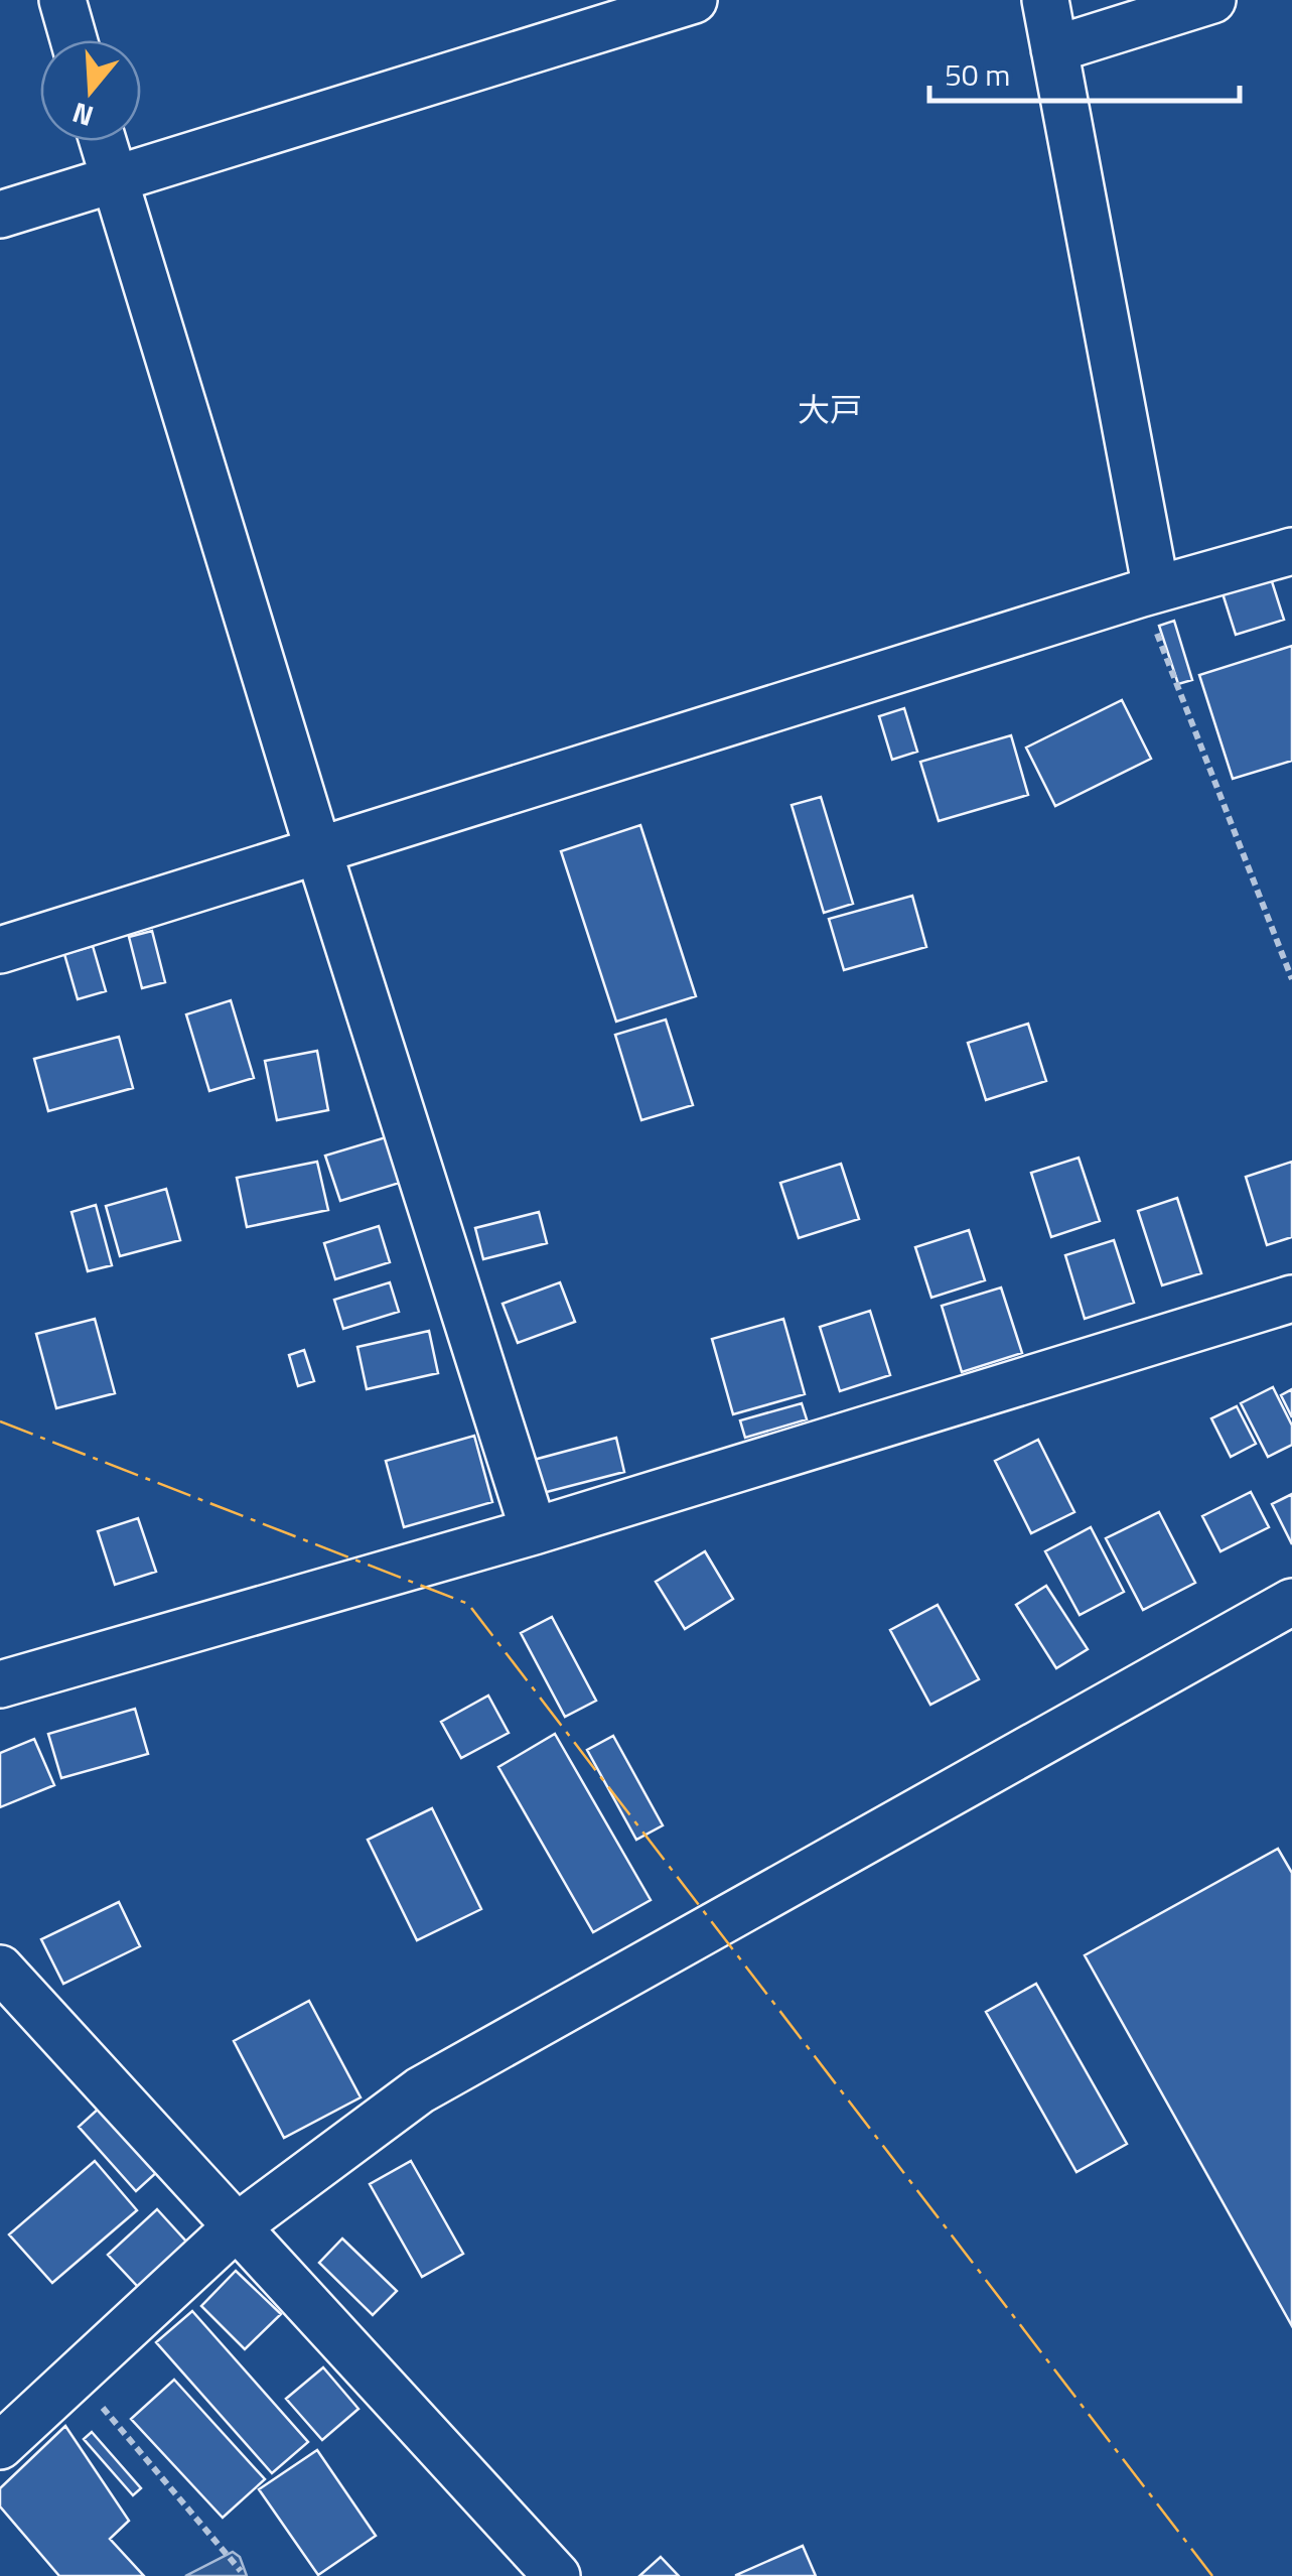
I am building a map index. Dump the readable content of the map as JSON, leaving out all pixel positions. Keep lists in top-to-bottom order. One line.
{"districts":["大戸"],"scale_bar":"50 m","north":"bottom"}
